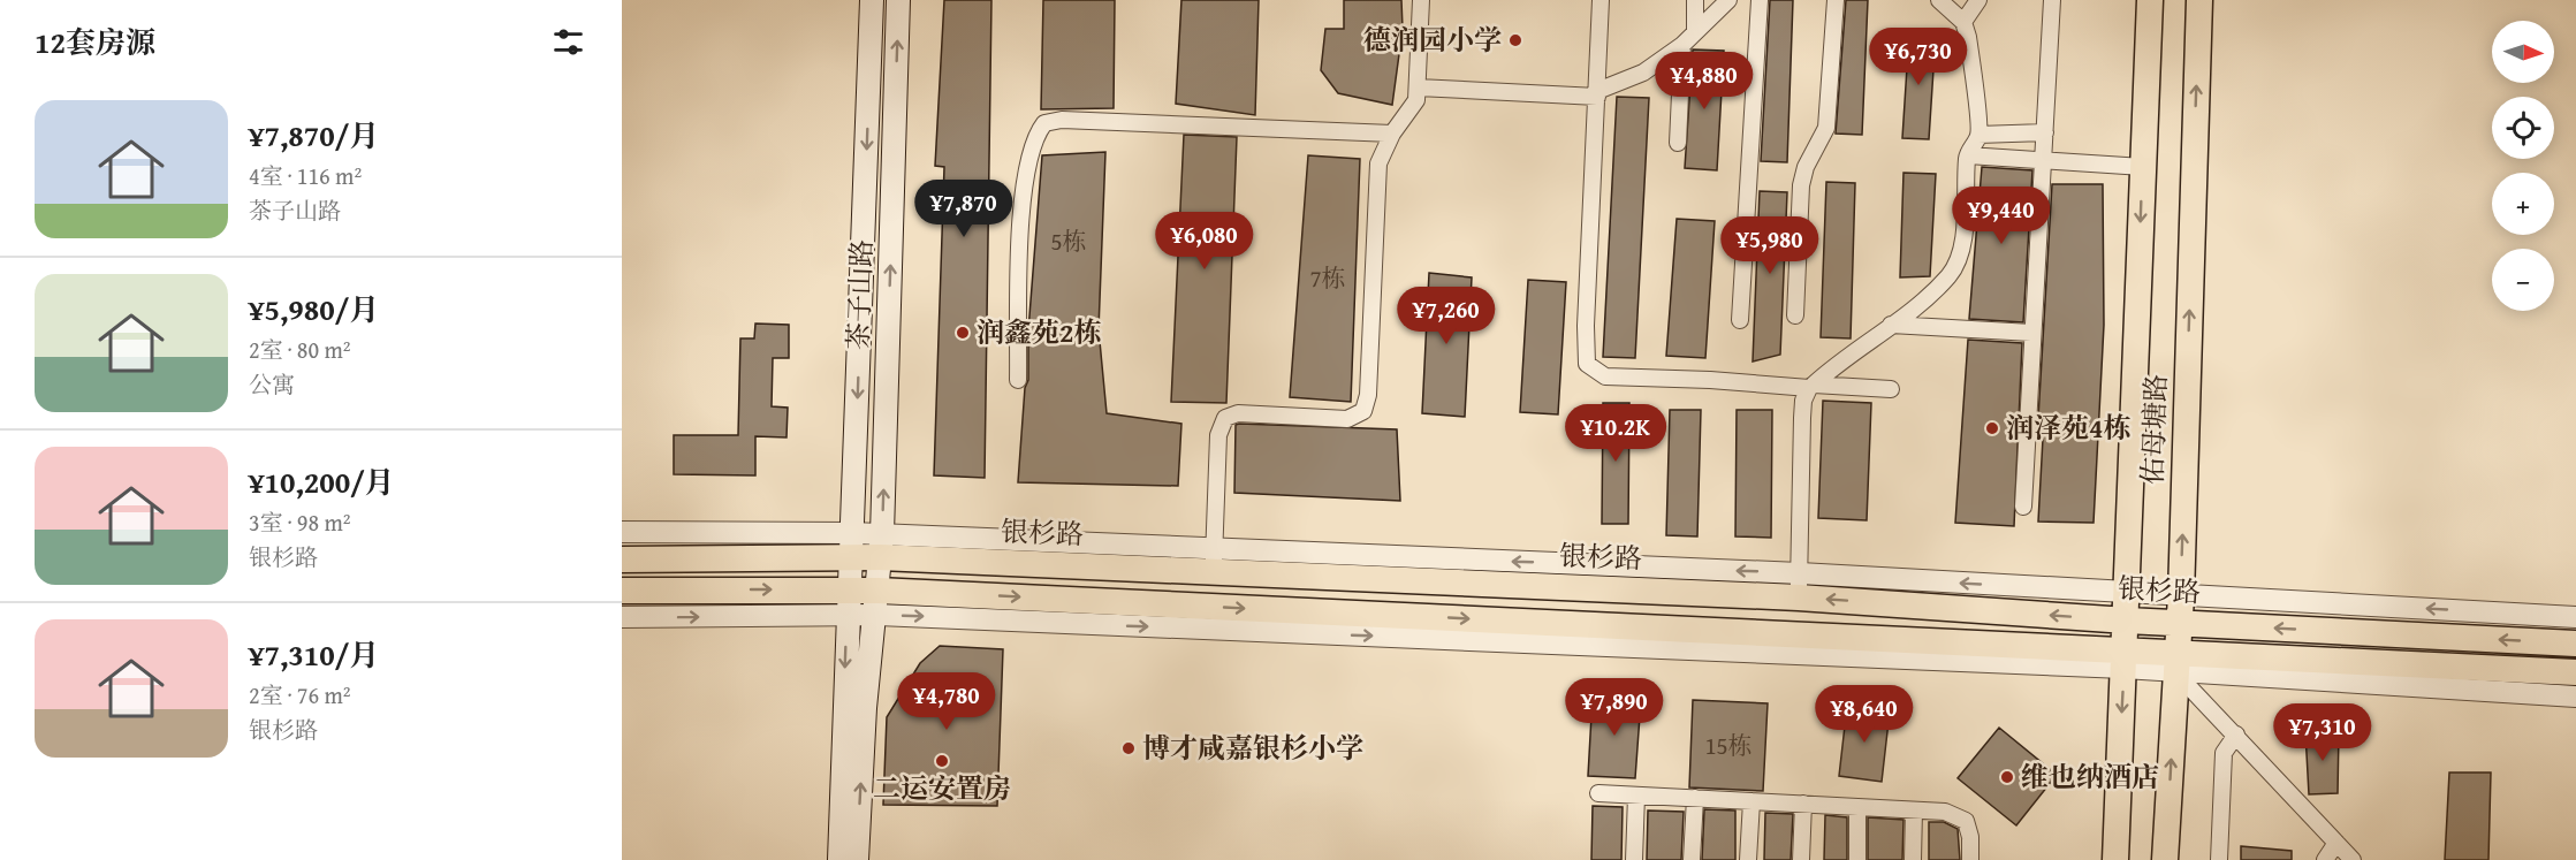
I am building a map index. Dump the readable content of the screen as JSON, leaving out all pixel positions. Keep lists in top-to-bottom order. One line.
{"streets":{"main road":["茶子山路","佑母塘路","银杉路"]},"crossings":[["茶子山路","银杉路"],["佑母塘路","银杉路"]],"places":["德润园小学","润鑫苑2栋","润泽苑4栋","博才咸嘉银杉小学","二运安置房","维也纳酒店"],"house_numbers":["5栋","7栋","15栋"],"north":"right","page":{"heading":"12套房源","map_buttons":["+","−"],"price":["¥6,730","¥4,880","¥7,870","¥9,440","¥6,080","¥5,980","¥7,260","¥10.2K","¥4,780","¥7,890","¥8,640","¥7,310"],"list":[{"name":"¥7,870/月","note":"4室 · 116 m² · 茶子山路"},{"name":"¥5,980/月","note":"2室 · 80 m² · 公寓"},{"name":"¥10,200/月","note":"3室 · 98 m² · 银杉路"},{"name":"¥7,310/月","note":"2室 · 76 m² · 银杉路"}]}}
